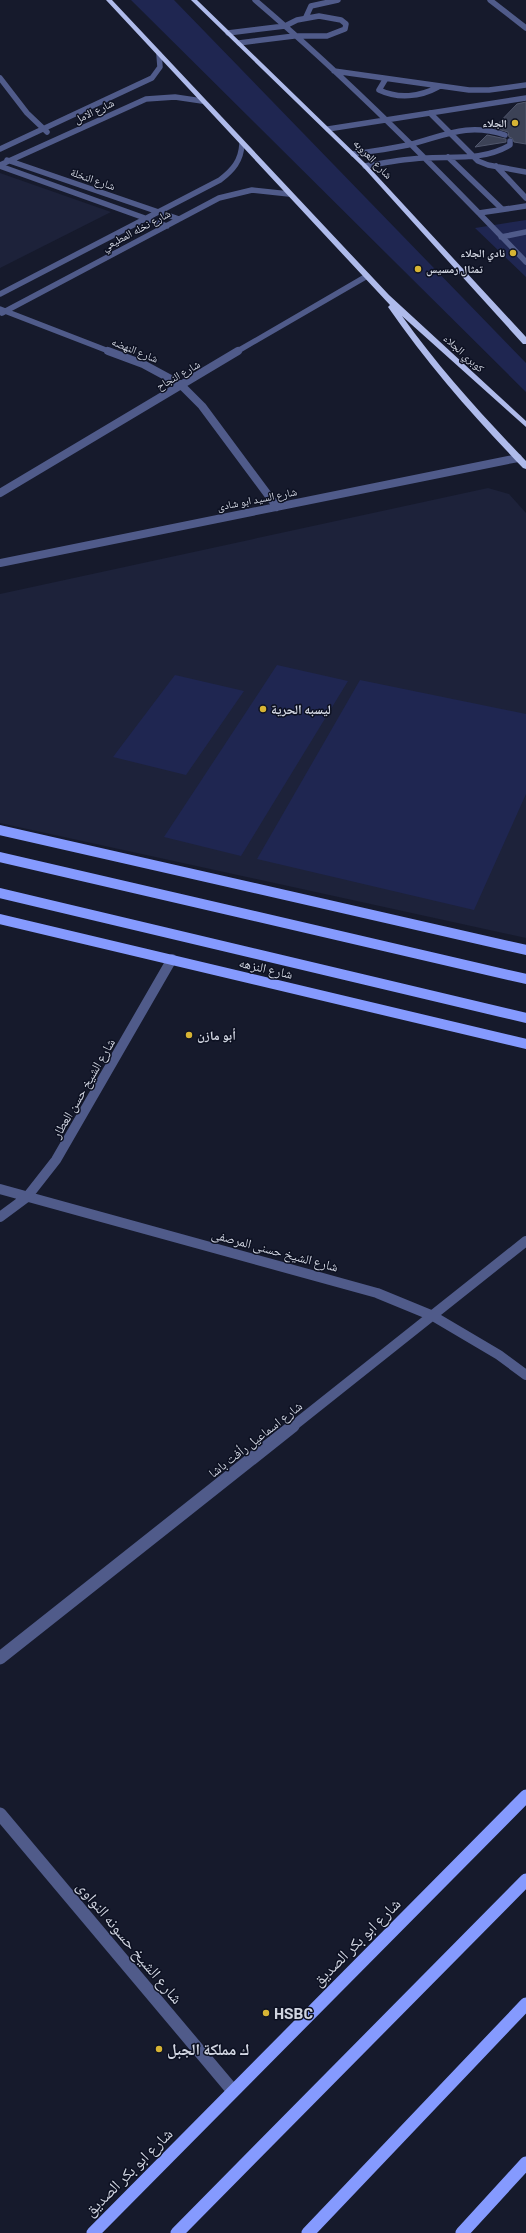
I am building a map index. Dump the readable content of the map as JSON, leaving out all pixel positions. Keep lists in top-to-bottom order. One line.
{"streets":{"highway":["شارع العروبه","كوبري الجلاء"],"main road":["شارع النزهه","شارع ابو بكر الصديق"],"street":["شارع الامل","شارع النخلة","شارع نخله المطيعي","شارع النهضه","شارع النجاح","شارع السيد ابو شادى","شارع الشيخ حسن العطار","شارع الشيخ حسنى المرصفى","شارع اسماعيل رأفت باشا","شارع الشيخ حسونه النواوى"]},"crossings":[["شارع الامل","شارع النخلة"],["شارع النخلة","شارع نخله المطيعي"],["شارع نخله المطيعي","شارع النهضه"],["شارع النهضه","شارع النجاح"],["شارع النهضه","شارع السيد ابو شادى"],["شارع النزهه","شارع الشيخ حسن العطار"],["شارع الشيخ حسن العطار","شارع الشيخ حسنى المرصفى"],["شارع الشيخ حسنى المرصفى","شارع اسماعيل رأفت باشا"],["شارع الشيخ حسونه النواوى","شارع ابو بكر الصديق"]],"places":["الجلاء","نادي الجلاء","تمثال رمسيس","ليسبه الحرية","أبو مازن","HSBC","ك مملكة الجبل"]}
